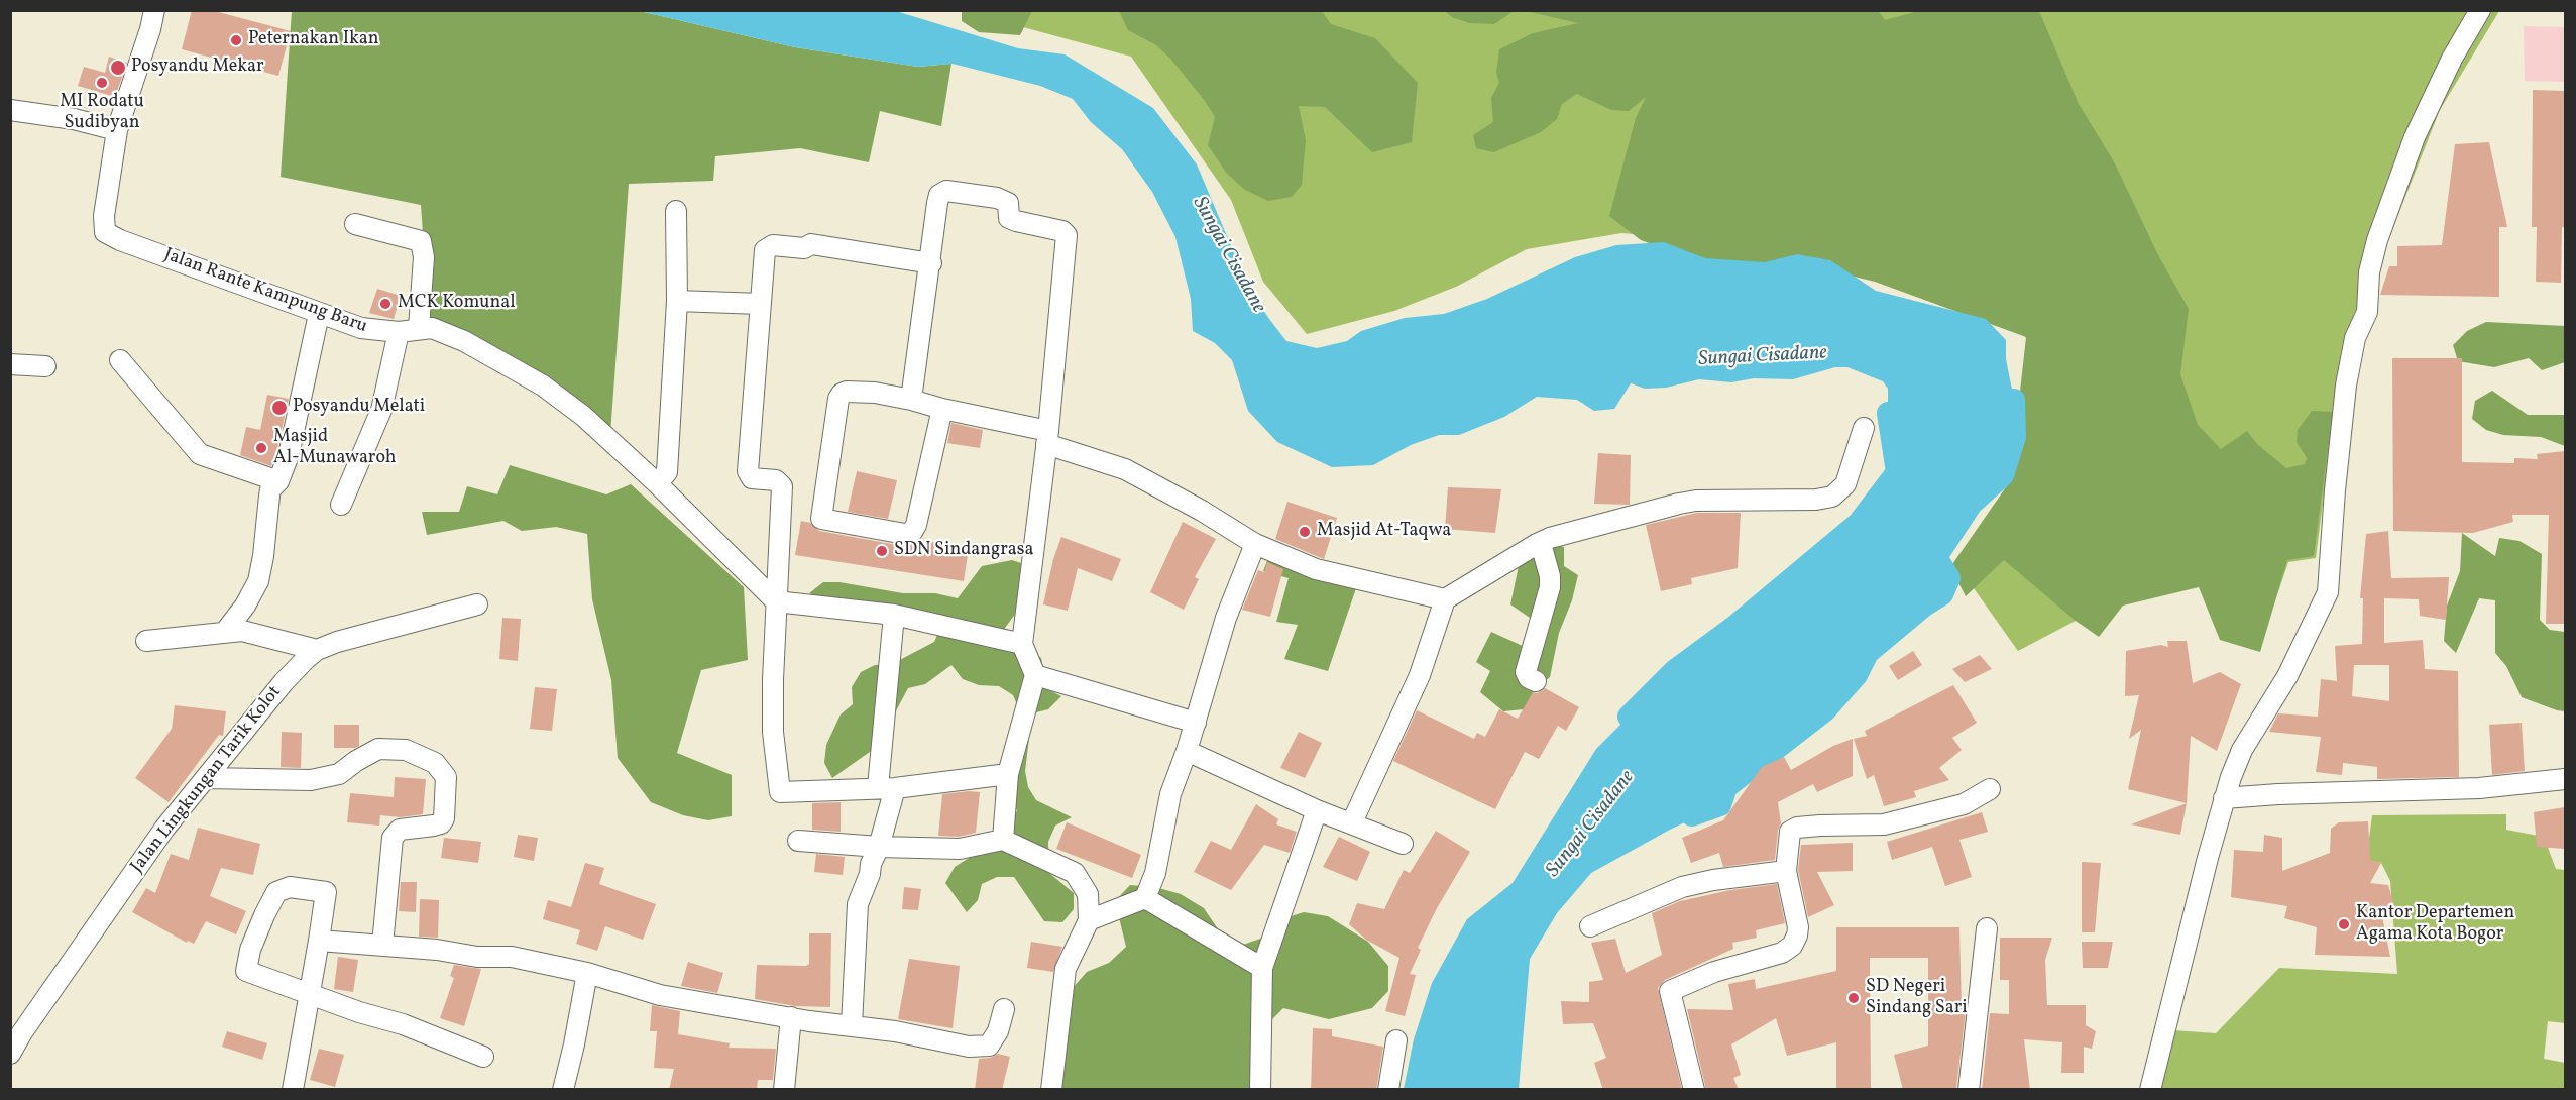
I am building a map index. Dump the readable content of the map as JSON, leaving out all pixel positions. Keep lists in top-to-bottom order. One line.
{"streets":{"street":["Jalan Rante Kampung Baru","Jalan Lingkungan Tarik Kolot"]},"water":["Sungai Cisadane"],"places":["Peternakan Ikan","Posyandu Mekar","MI Rodatu Sudibyan","MCK Komunal","Posyandu Melati","Masjid Al-Munawaroh","Masjid At-Taqwa","SDN Sindangrasa","Kantor Departemen Agama Kota Bogor","SD Negeri Sindang Sari"]}
